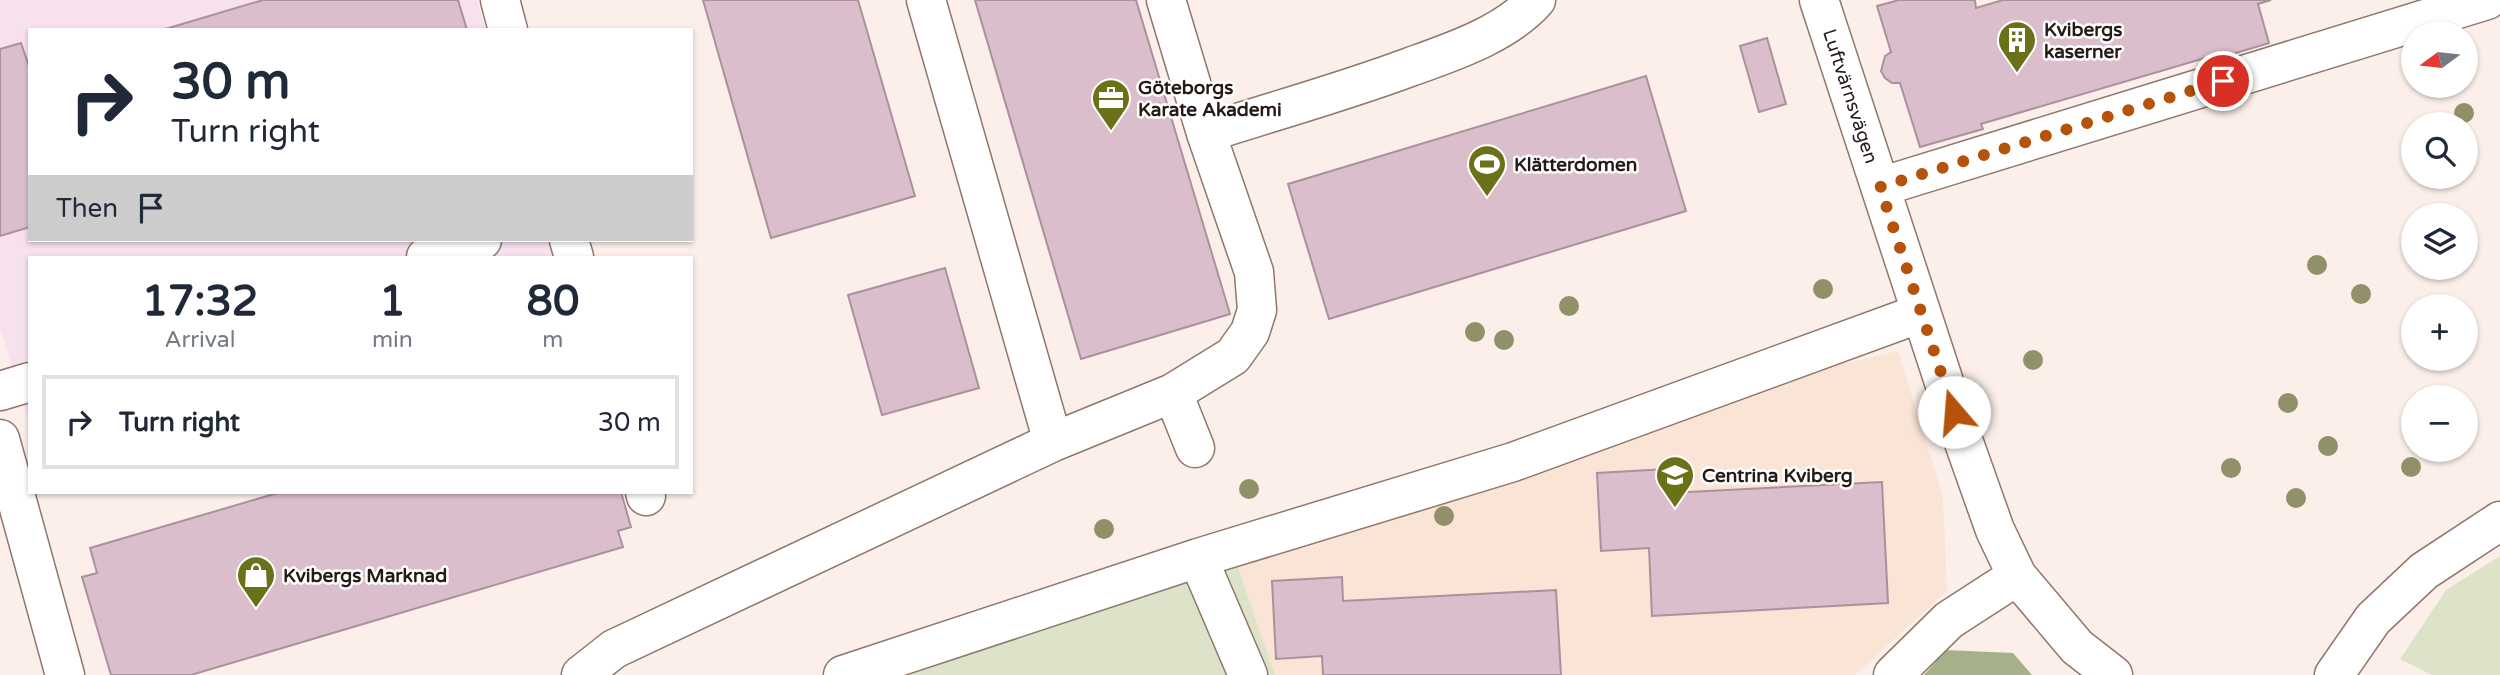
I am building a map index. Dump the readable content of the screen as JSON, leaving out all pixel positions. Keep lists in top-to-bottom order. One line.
{"streets":{"street":["Luftvärnsvägen"]},"places":{"building":["Kvibergs kaserner"],"office":["Göteborgs Karate Akademi"],"sports":["Klätterdomen"],"school or university":["Centrina Kviberg"],"shop":["Kvibergs Marknad"]},"north":"left","page":{"map_buttons":["+","−"],"turn":["30 m","Turn right"],"then":"Then","eta":["17:32","Arrival","1","min","80","m"],"list":[{"name":"Turn right","value":"30 m"}]}}
